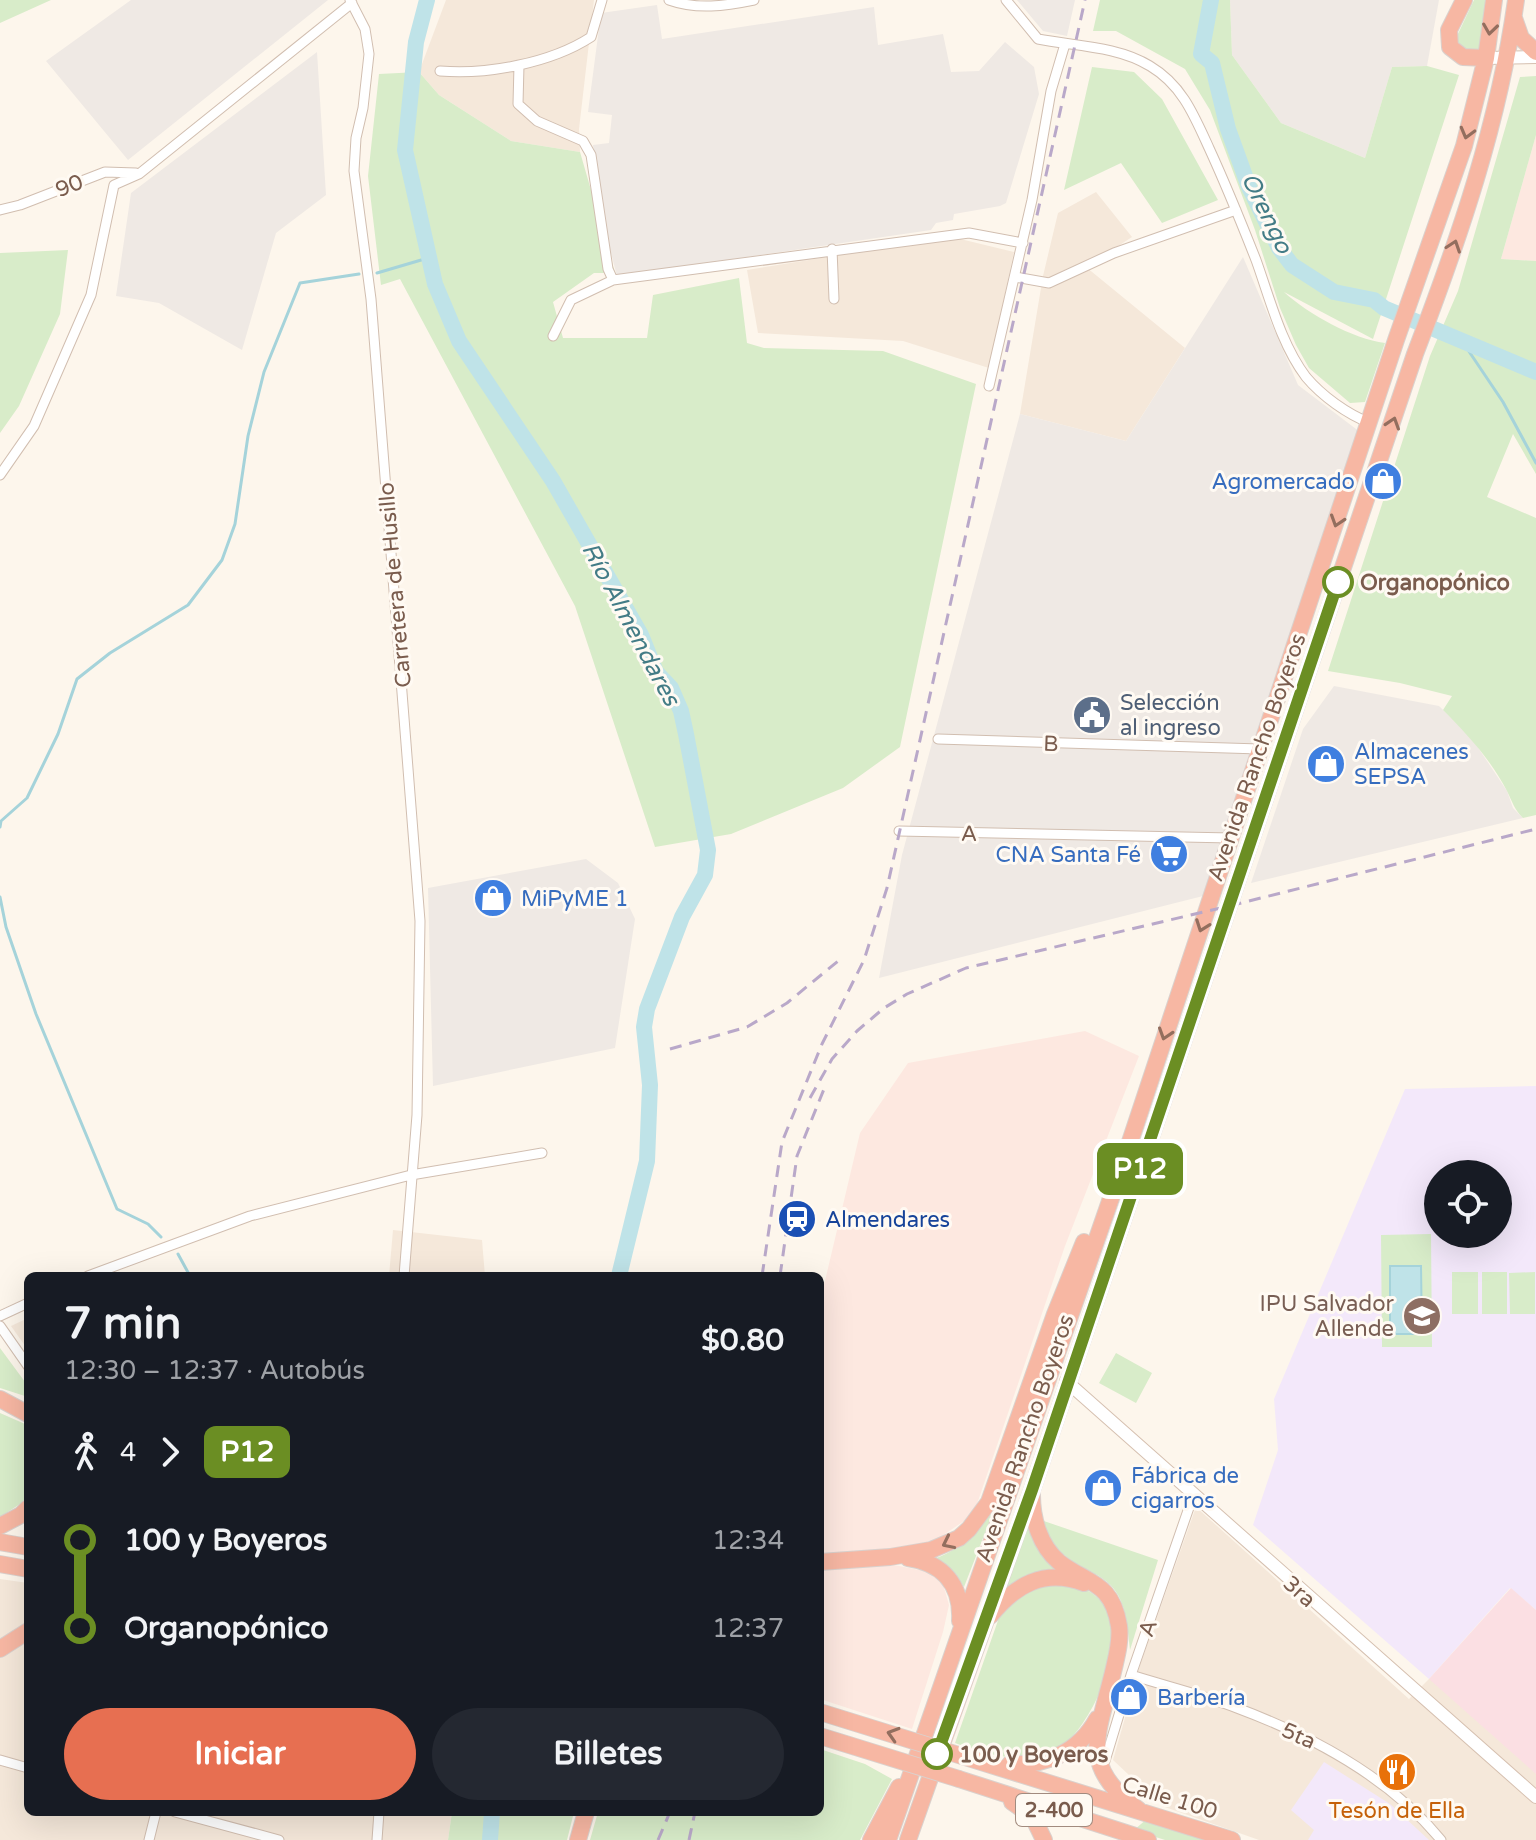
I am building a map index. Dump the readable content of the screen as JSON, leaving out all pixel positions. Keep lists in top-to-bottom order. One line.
{"streets":{"highway":["Avenida Rancho Boyeros","Calle 100","2-400"],"street":["90","Carretera de Husillo","B","A","3ra","5ta"]},"crossings":[["B","Avenida Rancho Boyeros"],["Avenida Rancho Boyeros","A"],["Avenida Rancho Boyeros","3ra"],["A","3ra"],["A","5ta"]],"water":["Orengo","Río Almendares"],"places":{"shop":["Agromercado","Almacenes SEPSA","MiPyME 1","Fábrica de cigarros","Barbería"],"other":["Organopónico","100 y Boyeros"],"public building":["Selección al ingreso"],"supermarket":["CNA Santa Fé"],"station":["Almendares"],"school or university":["IPU Salvador Allende"],"restaurant":["Tesón de Ella"]},"lines":["bus line P12"],"page":{"on_map":"P12","heading":["7 min","12:30 – 12:37 · Autobús","$0.80"],"legs":["4","P12"],"list":[{"name":"100 y Boyeros","value":"12:34"},{"name":"Organopónico","value":"12:37"}],"buttons":["Iniciar","Billetes"]}}
